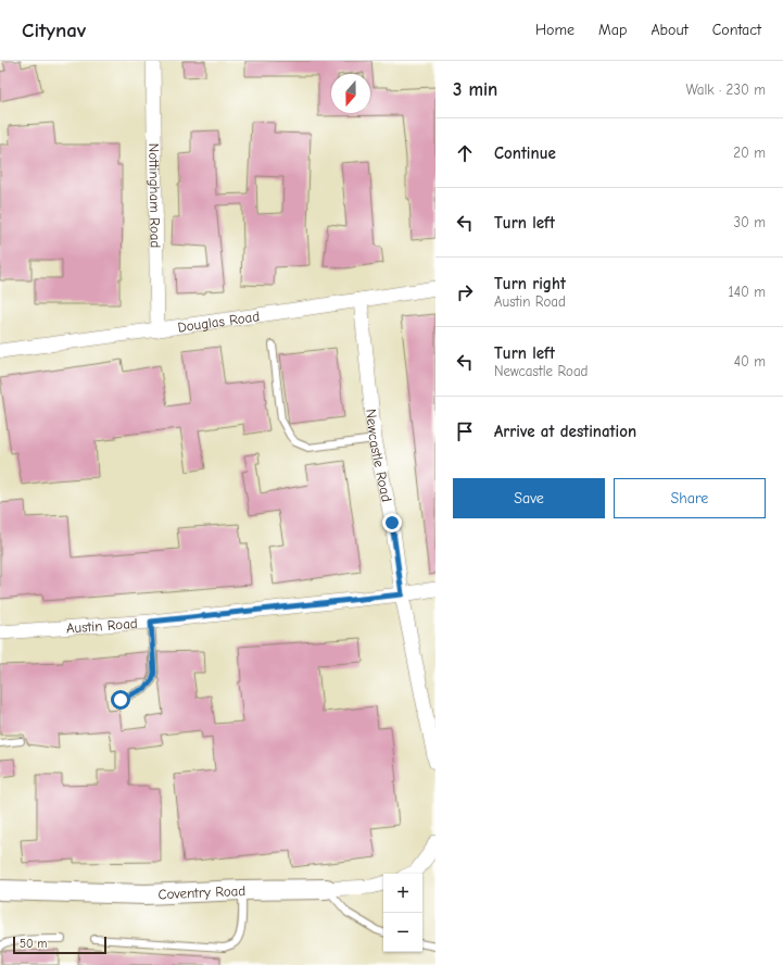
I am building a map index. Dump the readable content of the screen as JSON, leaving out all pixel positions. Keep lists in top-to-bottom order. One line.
{"streets":{"street":["Nottingham Road","Douglas Road","Newcastle Road","Austin Road","Coventry Road"]},"crossings":[["Nottingham Road","Douglas Road"],["Douglas Road","Newcastle Road"],["Newcastle Road","Austin Road"]],"scale_bar":"50 m","north":"bottom","page":{"header":"Citynav","nav":["Home","Map","About","Contact"],"heading":["3 min","Walk · 230 m"],"list":[["Continue","20 m"],["Turn left","30 m"],["Turn right","Austin Road","140 m"],["Turn left","Newcastle Road","40 m"],"Arrive at destination"],"buttons":["Save","Share"],"map_buttons":["+","−"],"scale":"50 m"}}
